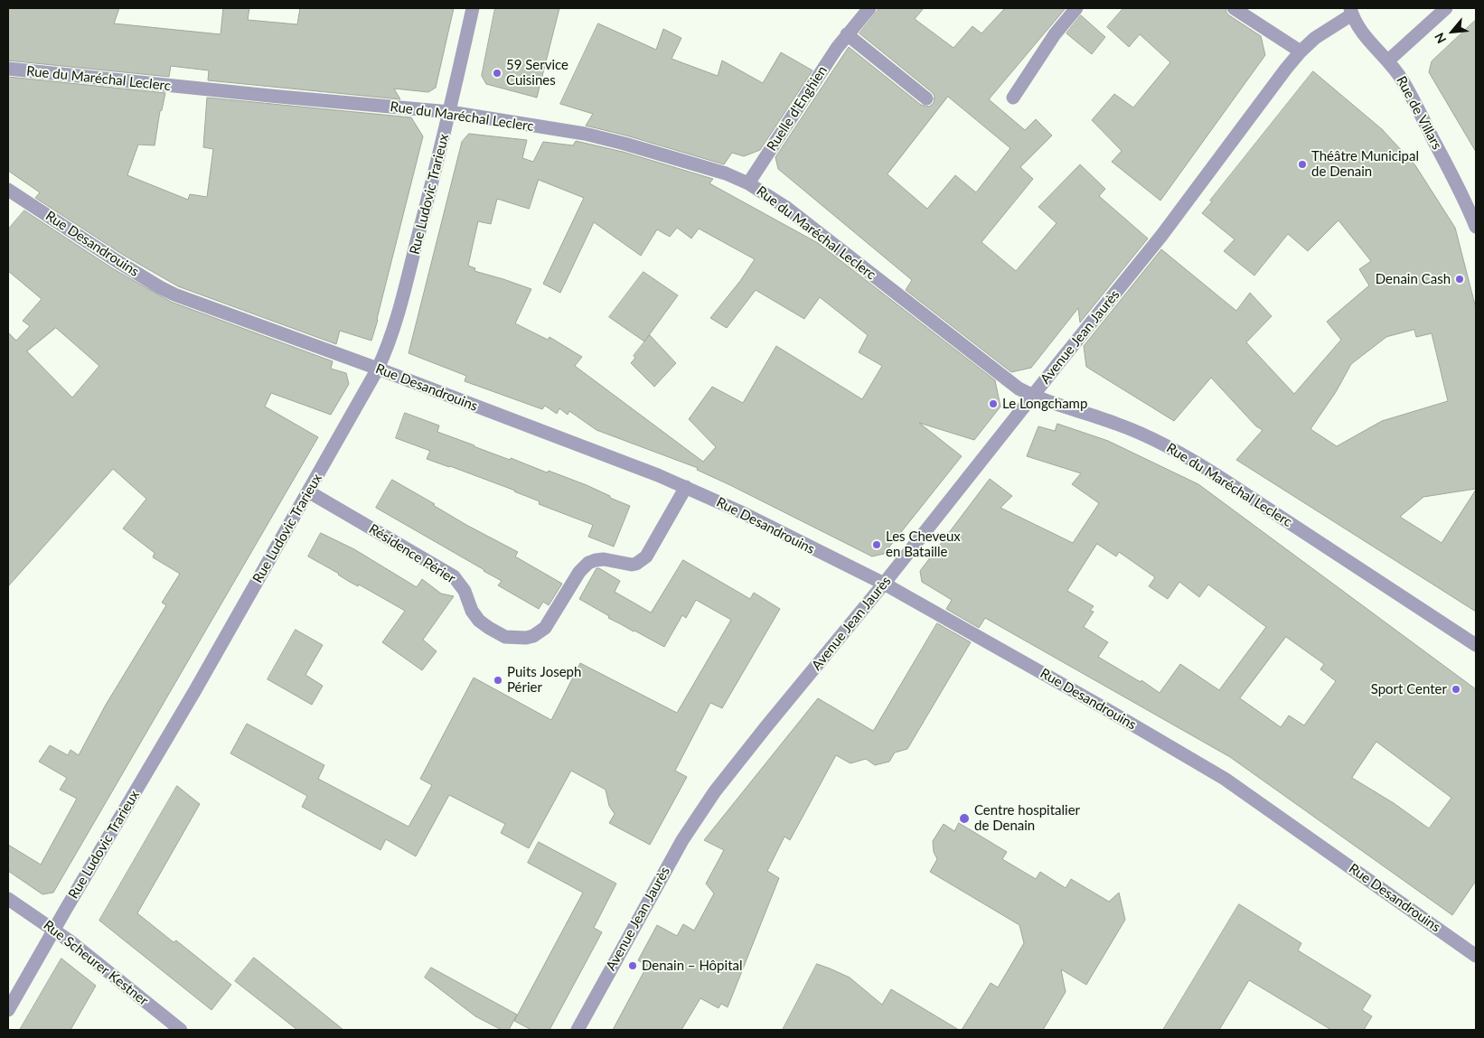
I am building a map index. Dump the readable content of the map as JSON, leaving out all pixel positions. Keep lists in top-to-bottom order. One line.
{"streets":{"street":["Rue du Maréchal Leclerc","Ruelle d'Enghien","Rue de Villars","Rue Ludovic Trarieux","Rue Desandrouins","Avenue Jean Jaurès","Résidence Périer","Rue Scheurer Kestner"]},"crossings":[["Rue du Maréchal Leclerc","Ruelle d'Enghien"],["Rue du Maréchal Leclerc","Rue Ludovic Trarieux"],["Rue du Maréchal Leclerc","Avenue Jean Jaurès"],["Rue de Villars","Avenue Jean Jaurès"],["Rue Ludovic Trarieux","Rue Desandrouins"],["Rue Ludovic Trarieux","Résidence Périer"],["Rue Ludovic Trarieux","Rue Scheurer Kestner"],["Rue Desandrouins","Avenue Jean Jaurès"],["Rue Desandrouins","Résidence Périer"]],"places":["59 Service Cuisines","Théâtre Municipal de Denain","Denain Cash","Le Longchamp","Les Cheveux en Bataille","Puits Joseph Périer","Sport Center","Centre hospitalier de Denain","Denain – Hôpital"],"north":"bottom left"}
